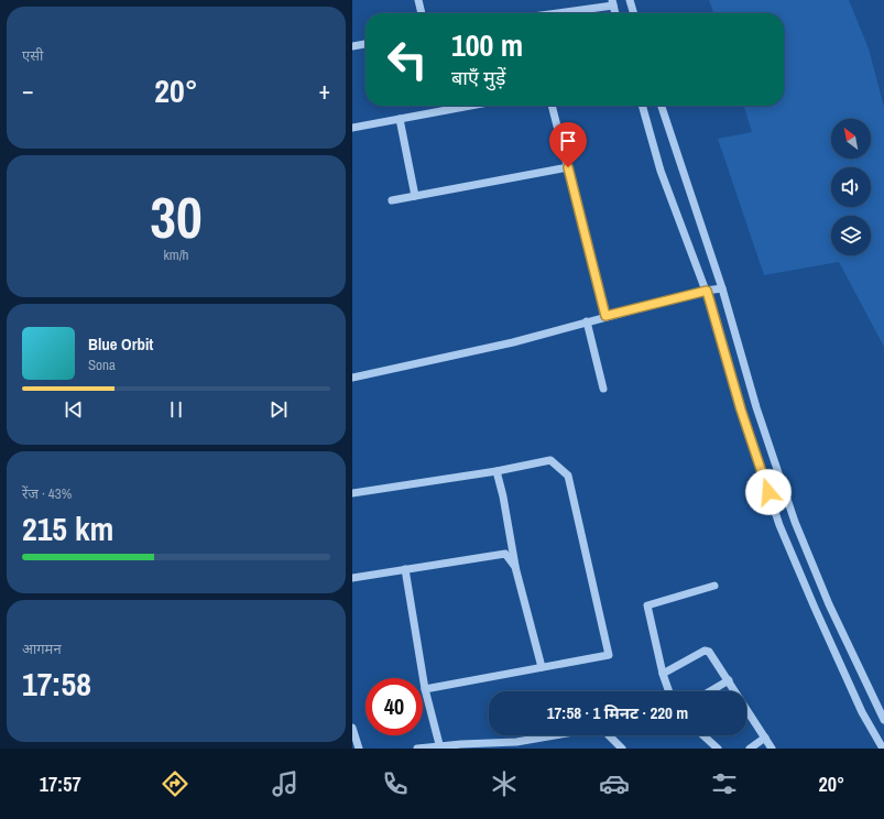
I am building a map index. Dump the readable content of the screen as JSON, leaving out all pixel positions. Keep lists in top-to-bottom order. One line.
{"north":"top left","page":{"tile":["एसी",["30","km/h"],["रेंज · 43%","215 km"],["आगमन","17:58"]],"turn":["100 m","बाएँ मुड़ें"],"heat":["−","20°","+"],"song":["Blue Orbit","Sona"],"limit":"40","trip":"17:58 · 1 मिनट · 220 m","tabs":["17:57","20°"]}}
